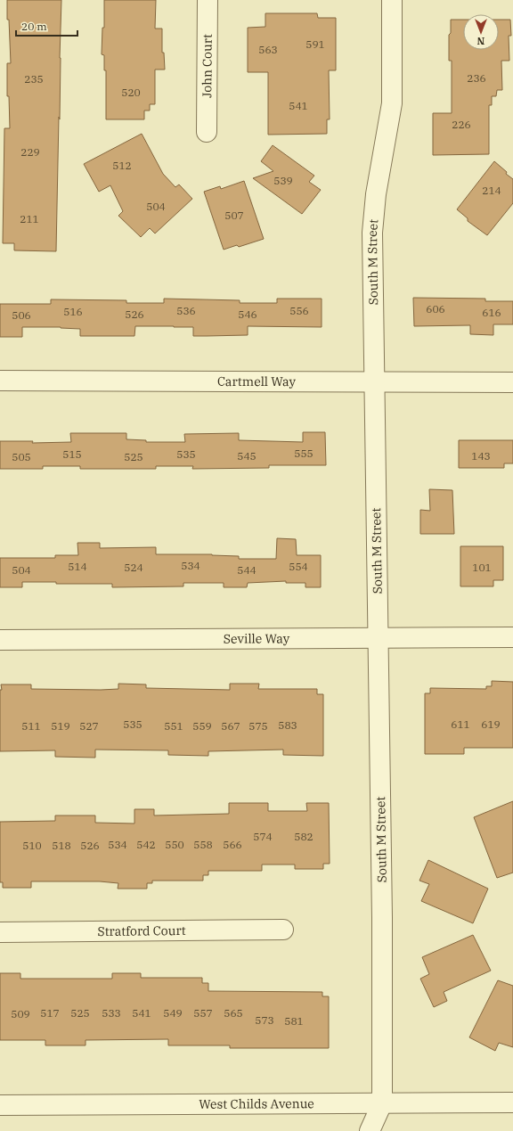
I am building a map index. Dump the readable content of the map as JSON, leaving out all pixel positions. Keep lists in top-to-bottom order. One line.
{"streets":{"street":["John Court","South M Street","Cartmell Way","Seville Way","Stratford Court","West Childs Avenue"]},"crossings":[["South M Street","Cartmell Way"],["South M Street","Seville Way"],["South M Street","West Childs Avenue"]],"house_numbers":["591","563","236","235","520","541","226","229","512","539","214","504","507","211","606","536","556","516","616","526","546","506","555","515","535","545","143","505","525","534","514","554","524","101","504","544","535","611","619","583","511","519","527","551","559","567","575","574","582","534","542","550","558","566","510","518","526","517","525","533","541","549","557","565","509","573","581"],"scale_bar":"20 m","north":"bottom"}
